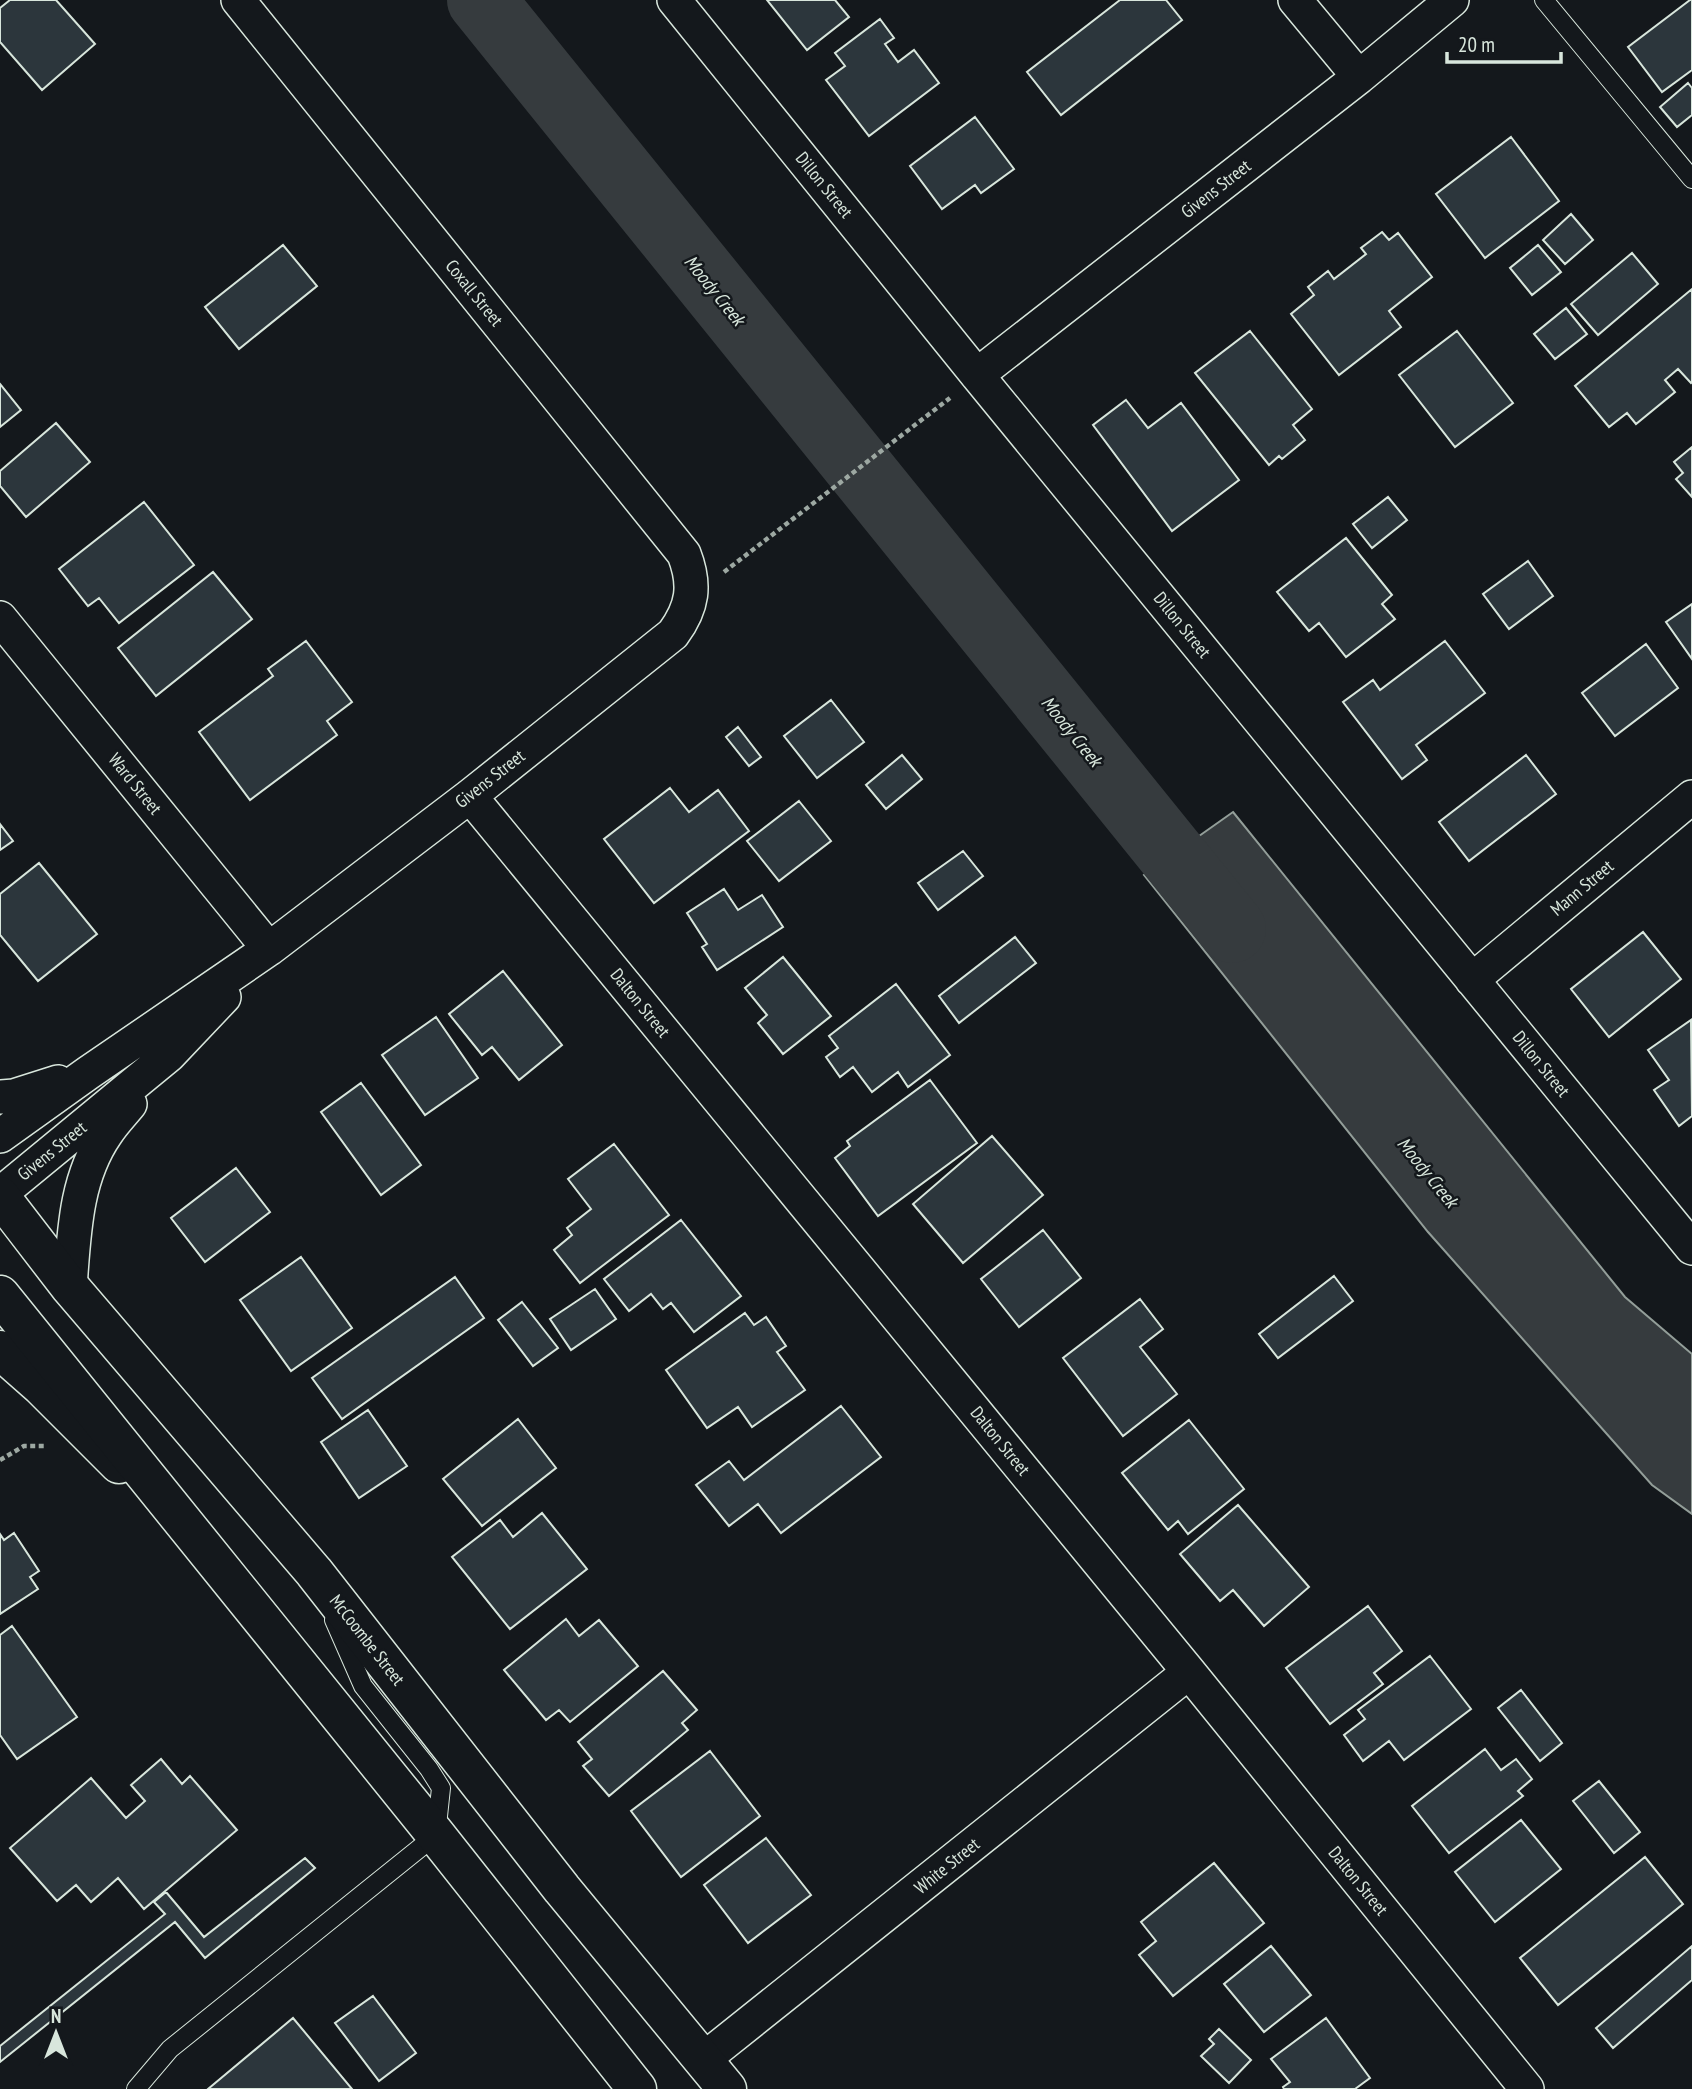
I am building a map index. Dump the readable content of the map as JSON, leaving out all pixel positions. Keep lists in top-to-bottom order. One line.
{"streets":{"main road":["McCoombe Street"],"street":["Dillon Street","Givens Street","Coxall Street","Ward Street","Mann Street","Dalton Street","White Street"]},"crossings":[["Dillon Street","Givens Street"],["Dillon Street","Mann Street"],["Givens Street","Coxall Street"],["Givens Street","Ward Street"],["Givens Street","Dalton Street"],["Givens Street","McCoombe Street"],["Dalton Street","White Street"],["McCoombe Street","White Street"]],"water":["Moody Creek"],"scale_bar":"20 m","north":"top"}
